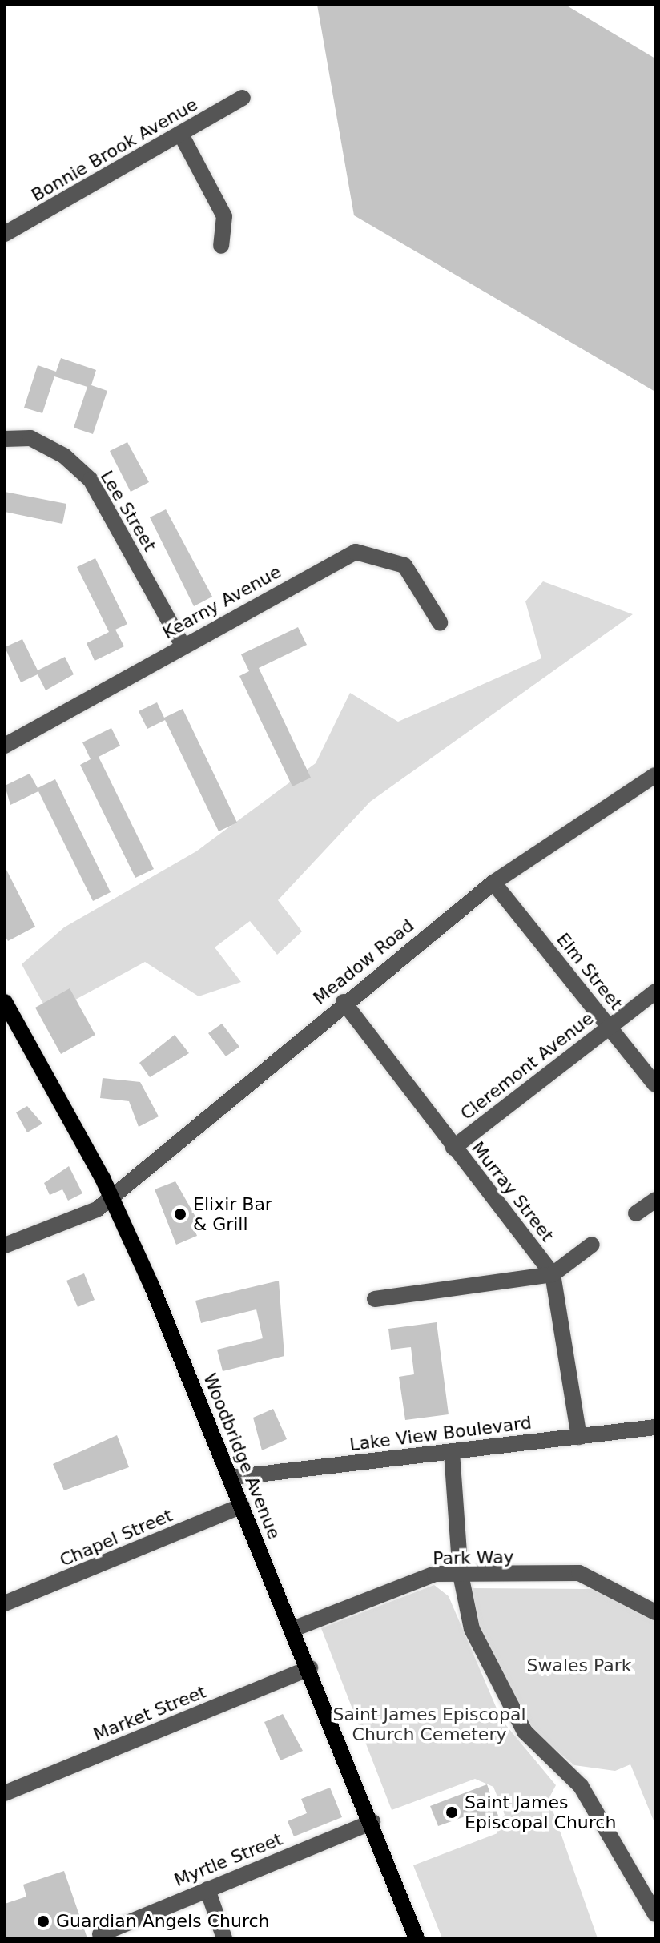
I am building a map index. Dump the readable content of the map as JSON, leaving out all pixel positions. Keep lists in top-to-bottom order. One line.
{"streets":{"main road":["Woodbridge Avenue"],"street":["Bonnie Brook Avenue","Lee Street","Kearny Avenue","Meadow Road","Elm Street","Cleremont Avenue","Murray Street","Lake View Boulevard","Chapel Street","Park Way","Market Street","Myrtle Street"]},"crossings":[["Lee Street","Kearny Avenue"],["Meadow Road","Elm Street"],["Meadow Road","Murray Street"],["Meadow Road","Woodbridge Avenue"],["Elm Street","Cleremont Avenue"],["Cleremont Avenue","Murray Street"],["Murray Street","Lake View Boulevard"],["Lake View Boulevard","Woodbridge Avenue"],["Woodbridge Avenue","Chapel Street"],["Woodbridge Avenue","Park Way"],["Woodbridge Avenue","Market Street"],["Woodbridge Avenue","Myrtle Street"]],"parks":["Swales Park","Saint James Episcopal Church Cemetery"],"places":["Elixir Bar & Grill","Saint James Episcopal Church","Guardian Angels Church"]}
